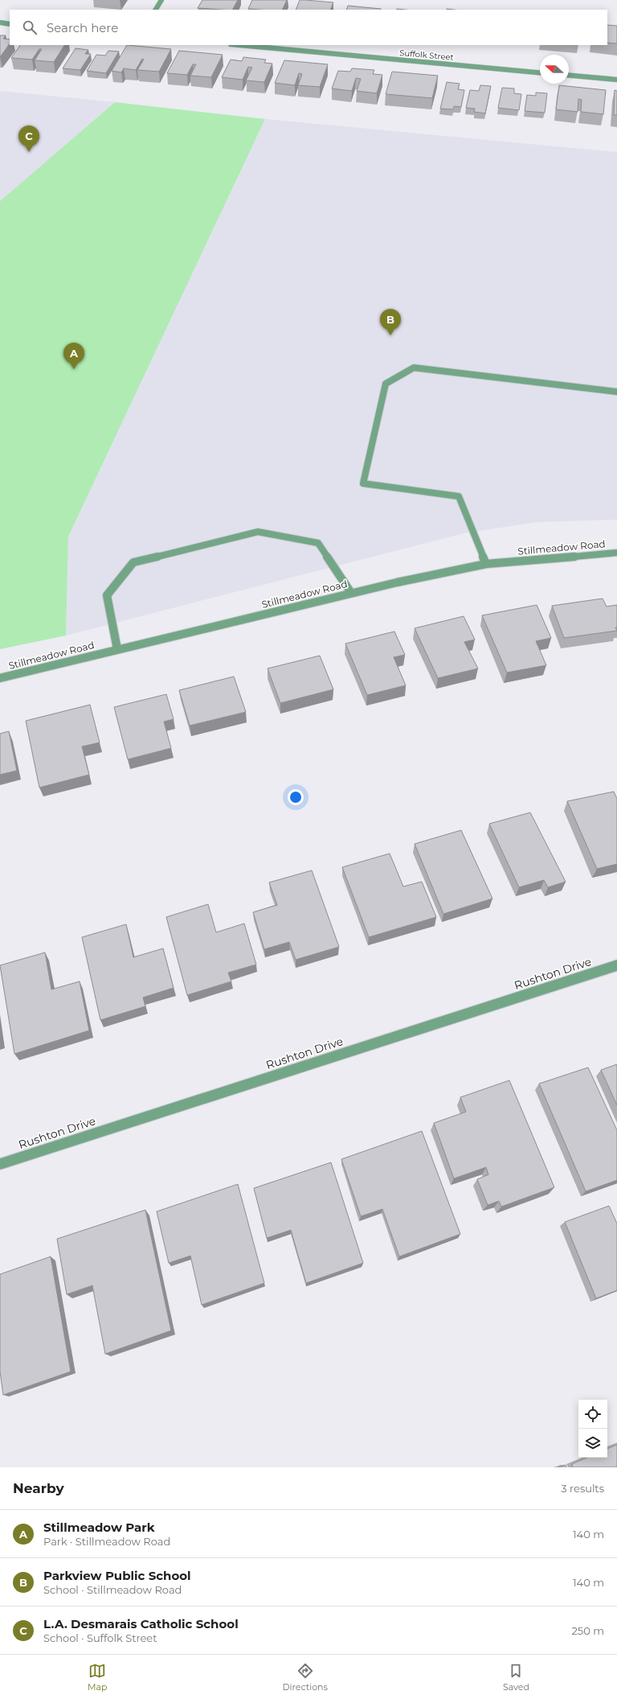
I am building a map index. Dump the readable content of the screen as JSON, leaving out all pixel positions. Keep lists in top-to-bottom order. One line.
{"streets":{"street":["Suffolk Street","Stillmeadow Road","Rushton Drive"]},"north":"left","page":{"search":"Search here","pins":["C","B","A"],"heading":["Nearby","3 results"],"list":[{"mark":"A","name":"Stillmeadow Park","note":"Park · Stillmeadow Road","value":"140 m"},{"mark":"B","name":"Parkview Public School","note":"School · Stillmeadow Road","value":"140 m"},{"mark":"C","name":"L.A. Desmarais Catholic School","note":"School · Suffolk Street","value":"250 m"}],"nav":["Map","Directions","Saved"]}}
